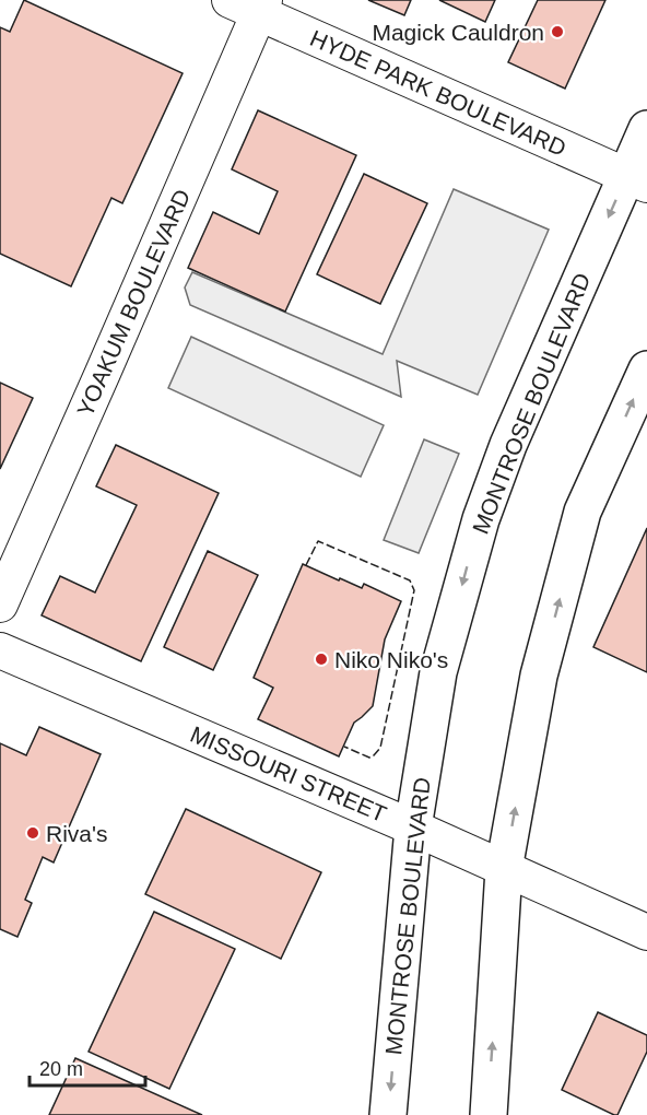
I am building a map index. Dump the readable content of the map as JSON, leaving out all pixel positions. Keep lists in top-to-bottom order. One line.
{"streets":{"main road":["MONTROSE BOULEVARD"],"street":["HYDE PARK BOULEVARD","YOAKUM BOULEVARD","MISSOURI STREET"]},"crossings":[["HYDE PARK BOULEVARD","YOAKUM BOULEVARD"],["HYDE PARK BOULEVARD","MONTROSE BOULEVARD"],["MONTROSE BOULEVARD","MISSOURI STREET"]],"places":["Magick Cauldron","Niko Niko's","Riva's"],"scale_bar":"20 m"}
